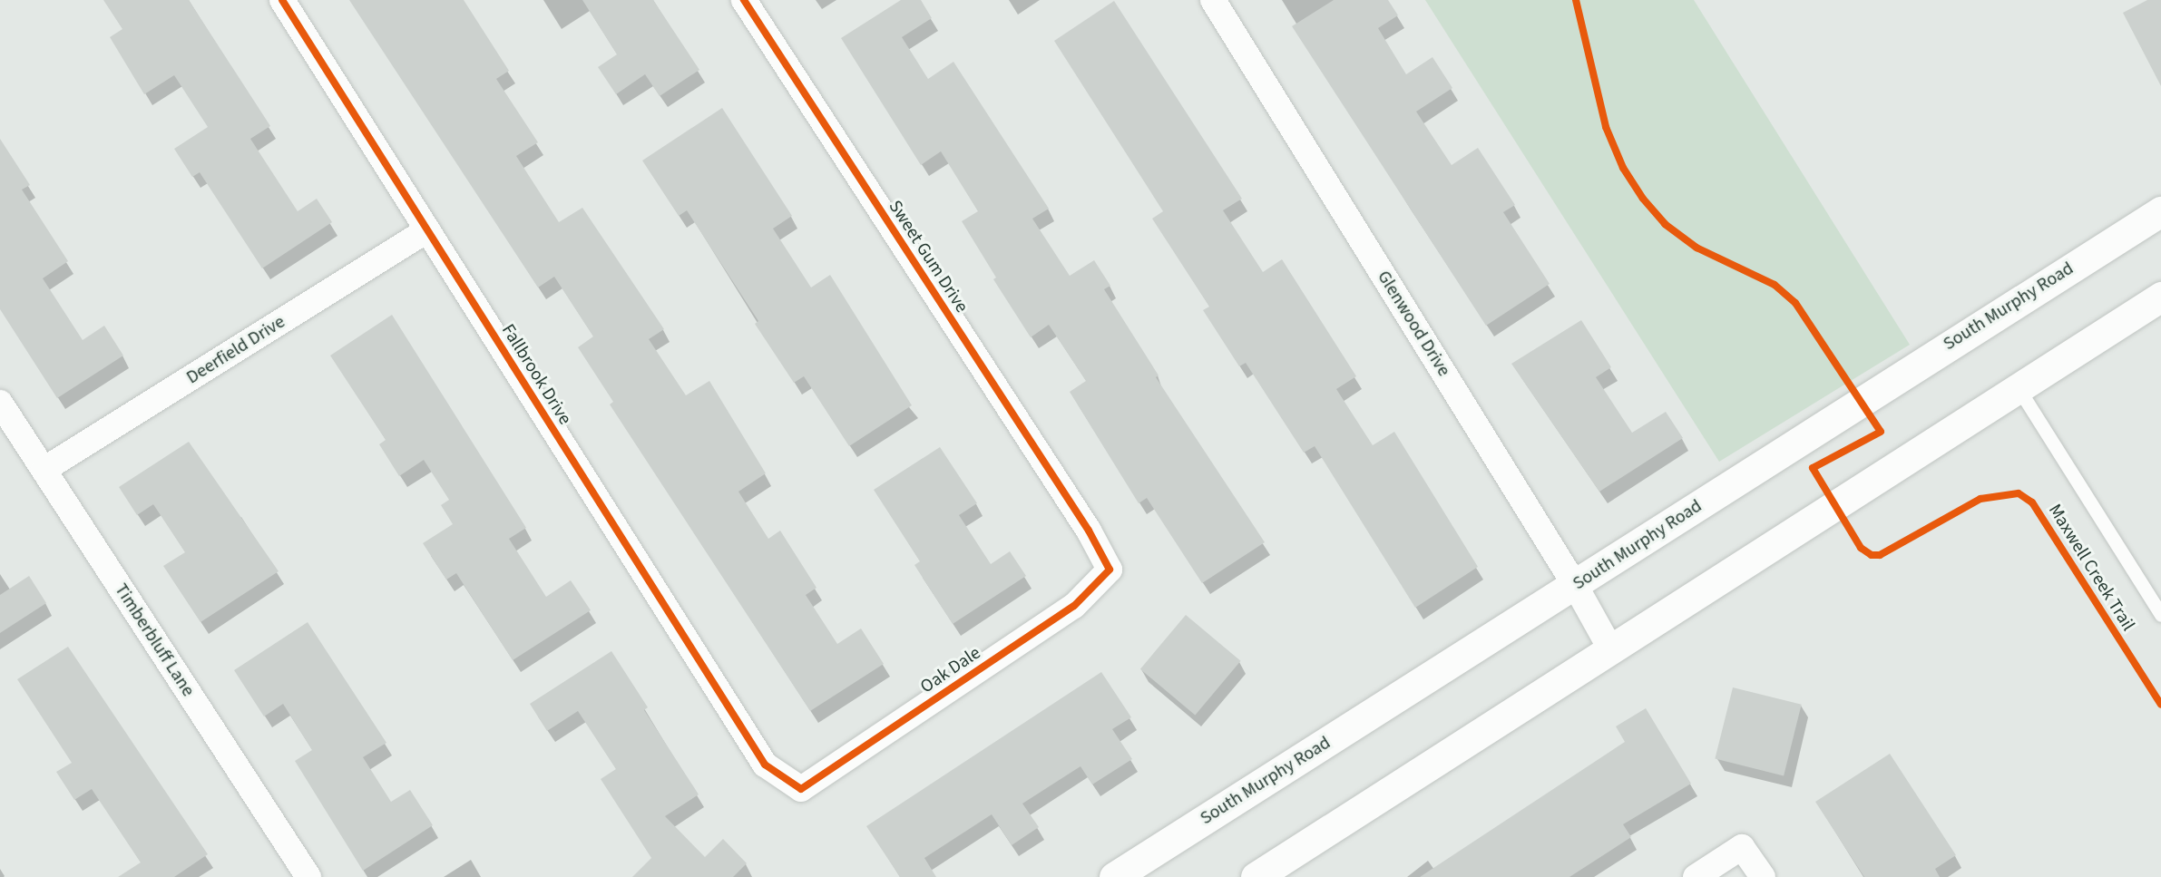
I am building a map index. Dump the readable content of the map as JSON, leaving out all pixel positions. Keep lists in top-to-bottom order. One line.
{"streets":{"main road":["South Murphy Road"],"street":["Sweet Gum Drive","Glenwood Drive","Deerfield Drive","Fallbrook Drive","Timberbluff Lane","Oak Dale"],"cycle path":["Maxwell Creek Trail"]},"crossings":[["Sweet Gum Drive","Oak Dale"],["South Murphy Road","Glenwood Drive"],["Deerfield Drive","Fallbrook Drive"],["Deerfield Drive","Timberbluff Lane"],["Fallbrook Drive","Oak Dale"]]}
